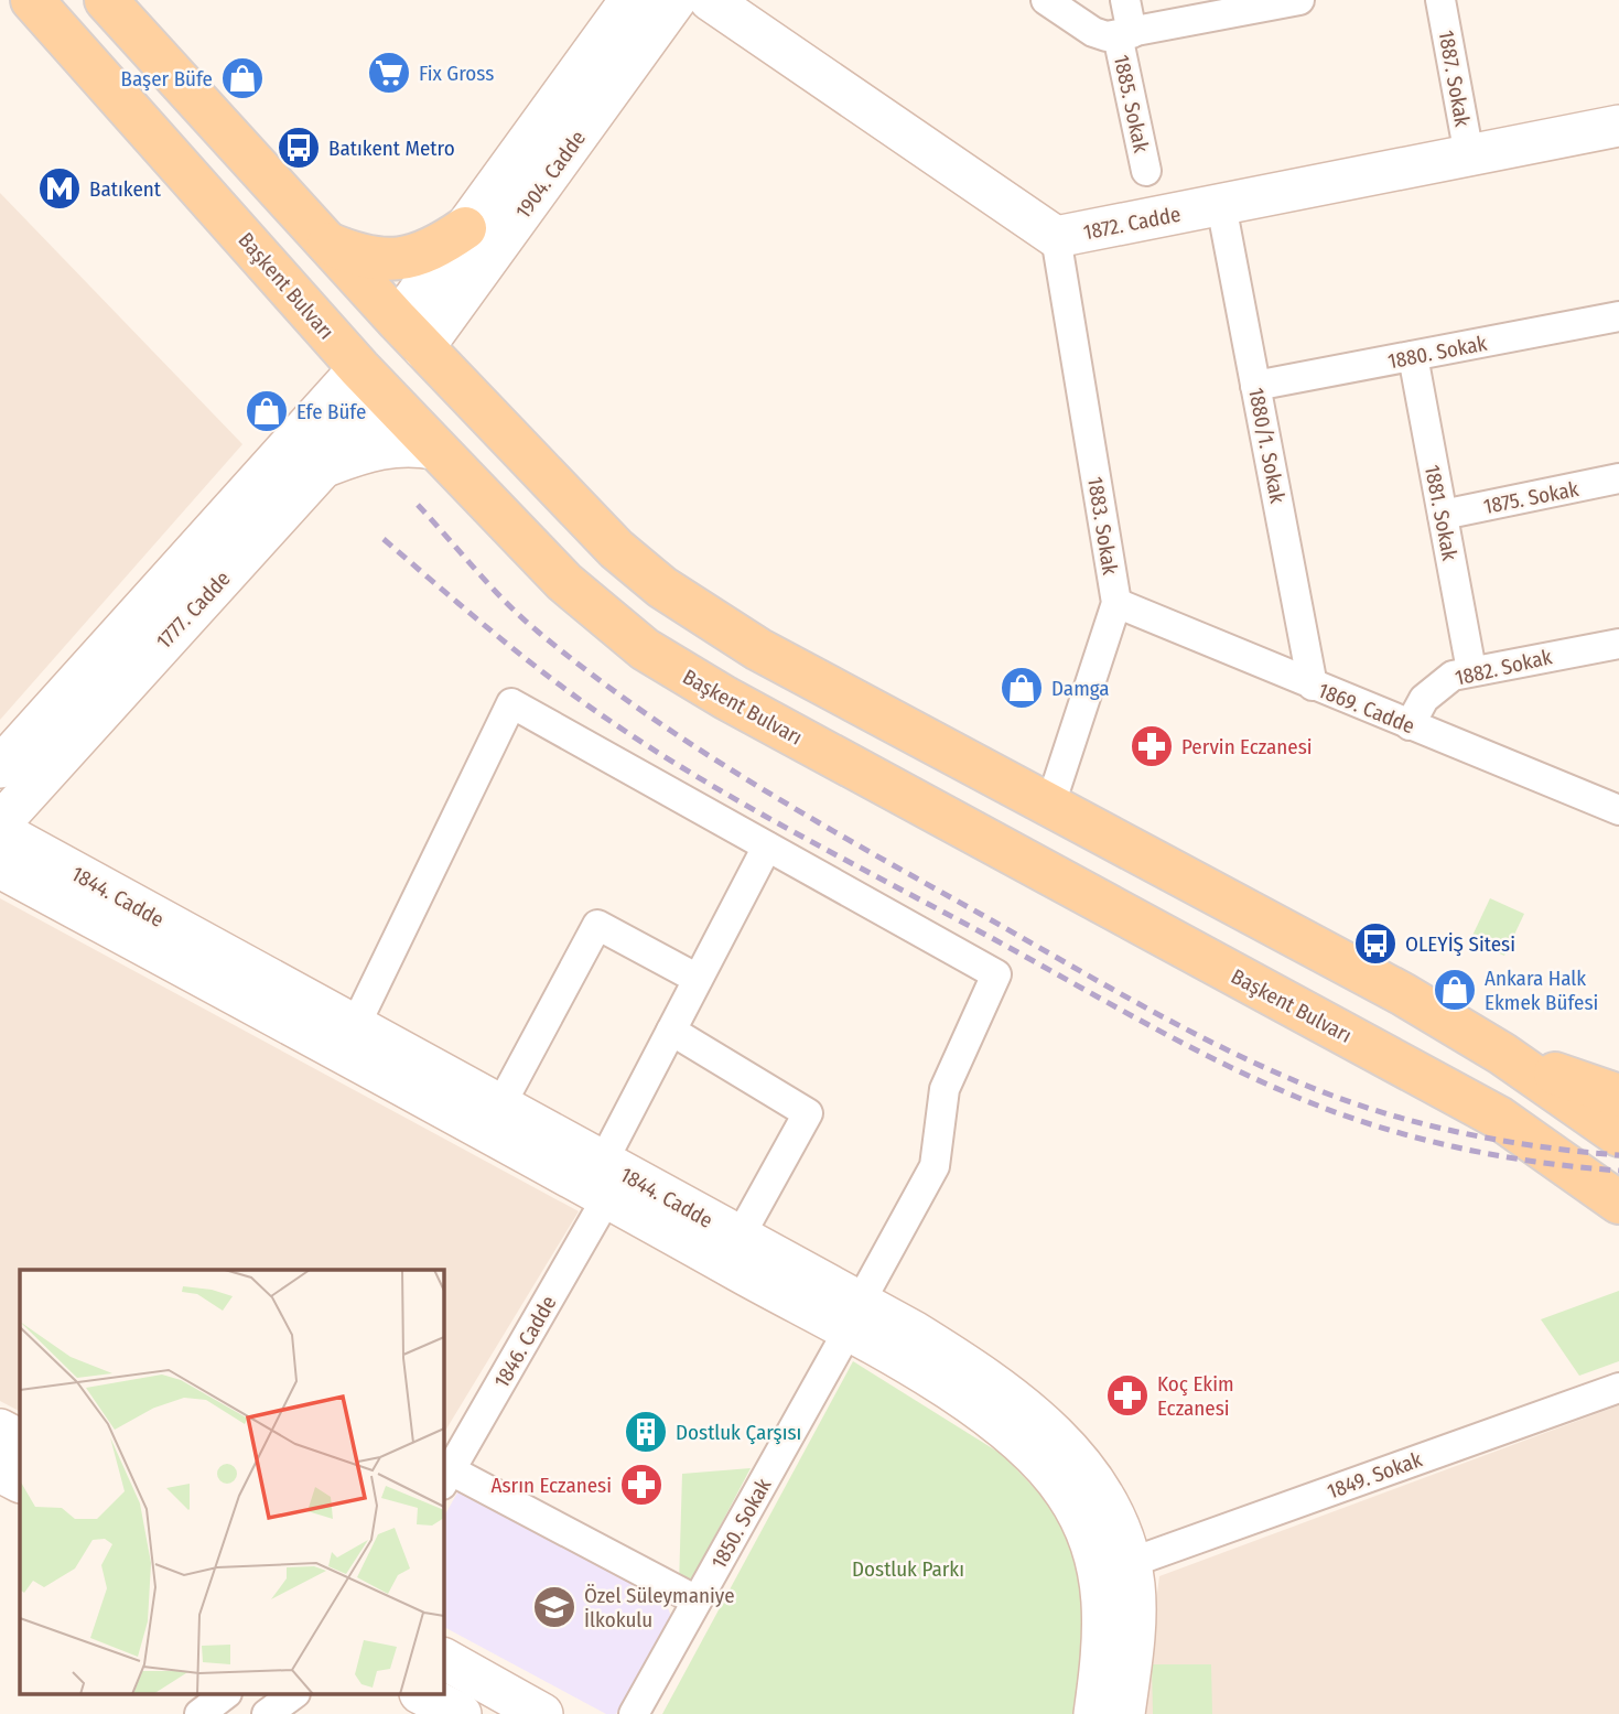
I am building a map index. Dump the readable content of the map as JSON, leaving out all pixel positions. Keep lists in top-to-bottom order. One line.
{"streets":{"main road":["Başkent Bulvarı"],"street":["1887. Sokak","1885. Sokak","1904. Cadde","1872. Cadde","1880. Sokak","1880/1. Sokak","1875. Sokak","1881. Sokak","1883. Sokak","1777. Cadde","1882. Sokak","1869. Cadde","1844. Cadde","1846. Cadde","1849. Sokak","1850. Sokak"]},"crossings":[["1887. Sokak","1872. Cadde"],["1872. Cadde","1880/1. Sokak"],["1872. Cadde","1883. Sokak"],["Başkent Bulvarı","1777. Cadde"],["1880. Sokak","1880/1. Sokak"],["1880. Sokak","1881. Sokak"],["1880/1. Sokak","1869. Cadde"],["1875. Sokak","1881. Sokak"],["1881. Sokak","1882. Sokak"],["1883. Sokak","1869. Cadde"],["1882. Sokak","1869. Cadde"],["1844. Cadde","1846. Cadde"],["1844. Cadde","1849. Sokak"],["1844. Cadde","1850. Sokak"],["1846. Cadde","1850. Sokak"]],"parks":["Dostluk Parkı"],"places":{"supermarket":["Fix Gross"],"shop":["Başer Büfe","Efe Büfe","Damga","Ankara Halk Ekmek Büfesi"],"bus stop":["Batıkent Metro","OLEYİŞ Sitesi"],"metro station":["Batıkent"],"pharmacy":["Pervin Eczanesi","Koç Ekim Eczanesi","Asrın Eczanesi"],"building":["Dostluk Çarşısı"],"school or university":["Özel Süleymaniye İlkokulu"]}}
